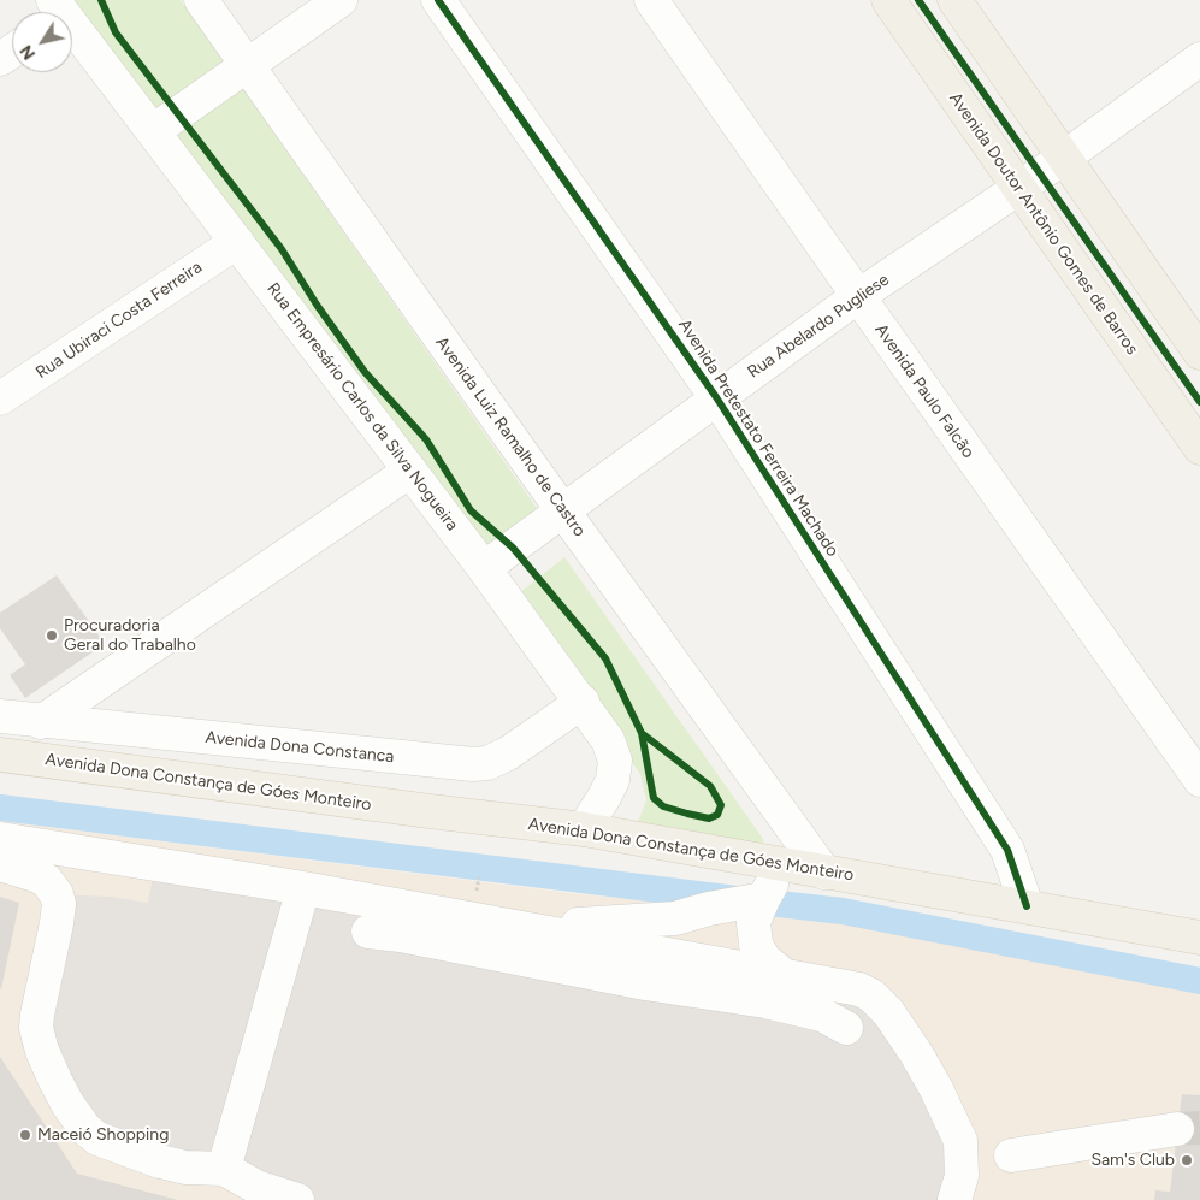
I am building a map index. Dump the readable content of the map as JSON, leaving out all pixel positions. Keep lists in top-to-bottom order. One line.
{"streets":{"main road":["Avenida Doutor Antônio Gomes de Barros","Avenida Dona Constança de Góes Monteiro"],"street":["Rua Ubiraci Costa Ferreira","Rua Abelardo Pugliese","Avenida Paulo Falcão","Rua Empresário Carlos da Silva Nogueira","Avenida Luiz Ramalho de Castro","Avenida Pretestato Ferreira Machado","Avenida Dona Constanca"]},"crossings":[["Avenida Doutor Antônio Gomes de Barros","Rua Abelardo Pugliese"],["Rua Ubiraci Costa Ferreira","Rua Empresário Carlos da Silva Nogueira"],["Rua Abelardo Pugliese","Avenida Paulo Falcão"],["Rua Abelardo Pugliese","Rua Empresário Carlos da Silva Nogueira"],["Rua Abelardo Pugliese","Avenida Luiz Ramalho de Castro"],["Rua Abelardo Pugliese","Avenida Pretestato Ferreira Machado"],["Rua Empresário Carlos da Silva Nogueira","Avenida Dona Constanca"],["Rua Empresário Carlos da Silva Nogueira","Avenida Dona Constança de Góes Monteiro"],["Avenida Luiz Ramalho de Castro","Avenida Dona Constança de Góes Monteiro"],["Avenida Pretestato Ferreira Machado","Avenida Dona Constança de Góes Monteiro"]],"places":["Procuradoria Geral do Trabalho","Maceió Shopping","Sam's Club"],"north":"bottom left"}
